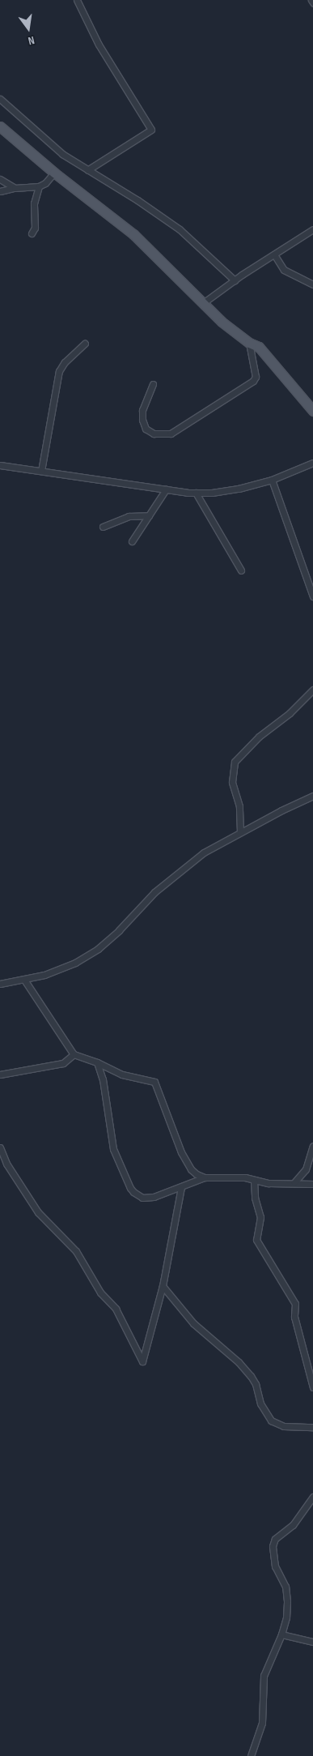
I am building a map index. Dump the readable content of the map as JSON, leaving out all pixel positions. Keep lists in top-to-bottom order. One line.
{"north":"bottom"}
